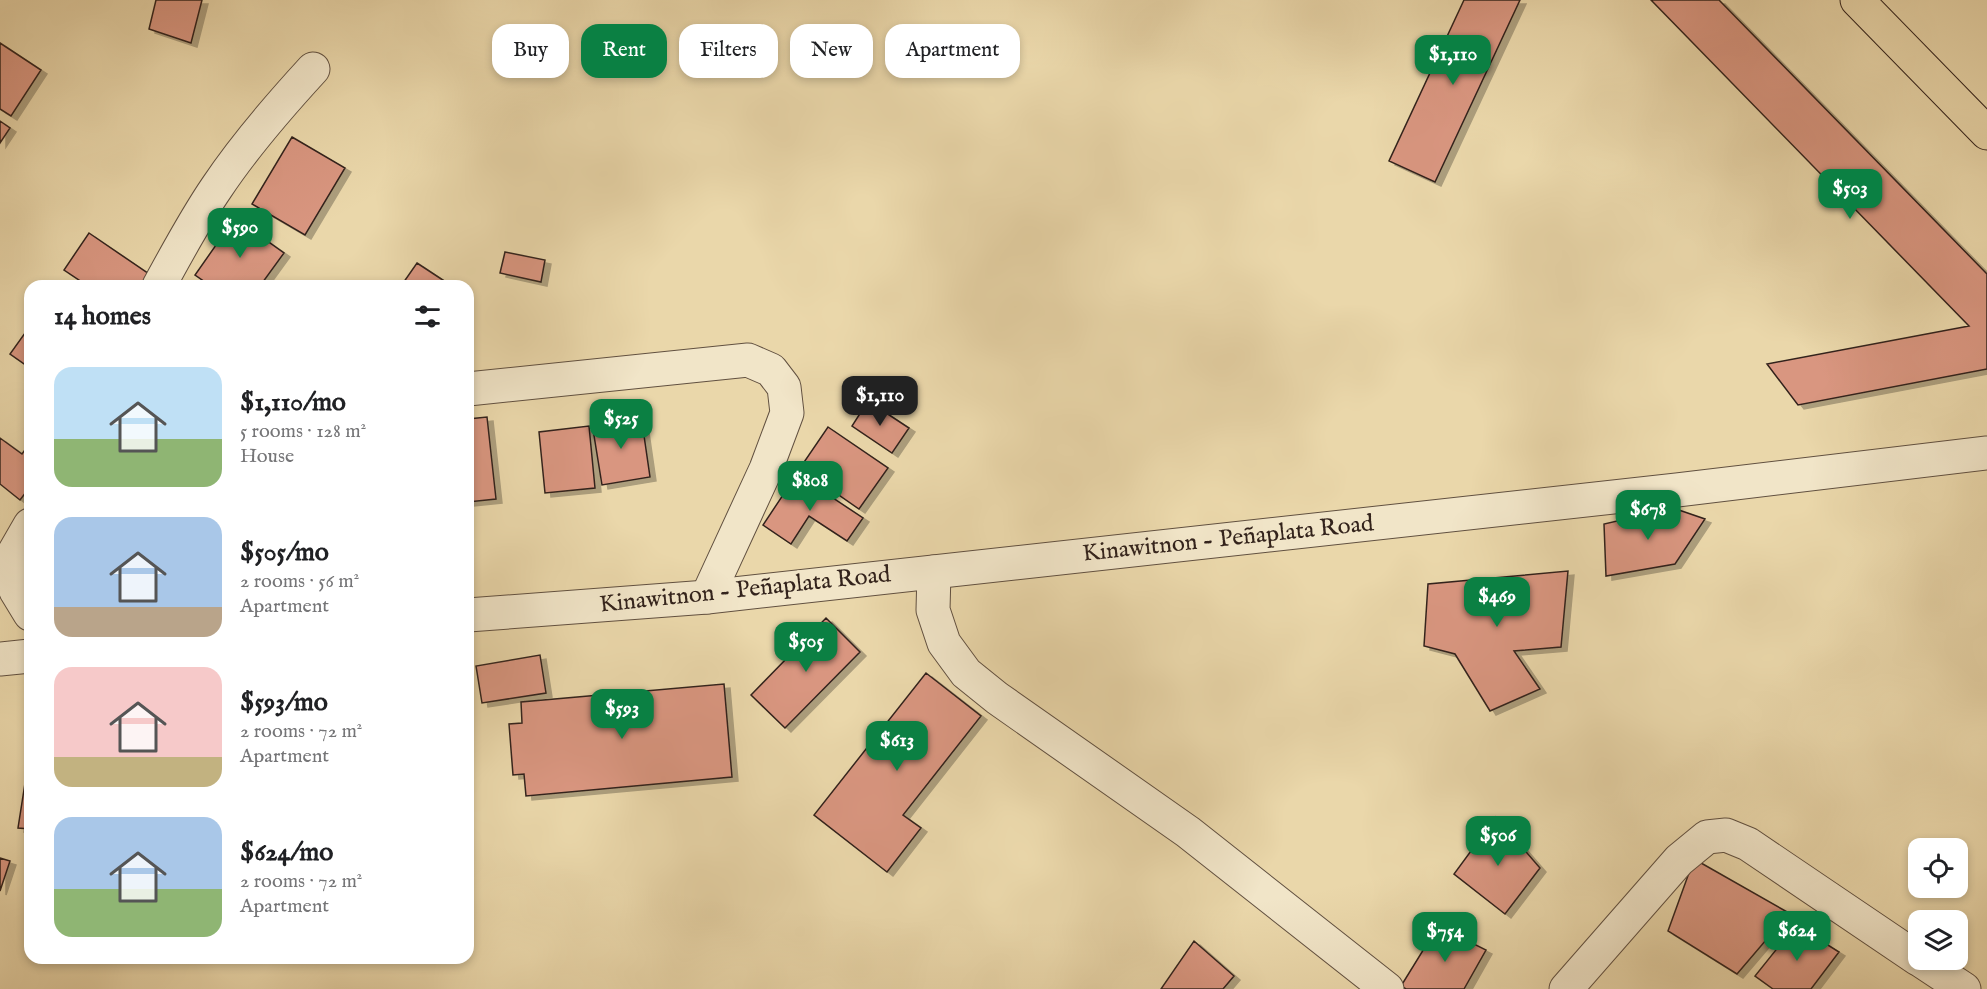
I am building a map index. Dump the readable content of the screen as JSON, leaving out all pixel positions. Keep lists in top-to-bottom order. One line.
{"streets":{"street":["Kinawitnon - Peñaplata Road"]},"page":{"chip":["Buy","Rent","Filters","New","Apartment"],"price":["$1,110","$503","$590","$1,110","$525","$808","$678","$469","$505","$593","$613","$506","$624","$754"],"heading":"14 homes","list":[{"name":"$1,110/mo","note":"5 rooms · 128 m² · House"},{"name":"$505/mo","note":"2 rooms · 56 m² · Apartment"},{"name":"$593/mo","note":"2 rooms · 72 m² · Apartment"},{"name":"$624/mo","note":"2 rooms · 72 m² · Apartment"}]}}
